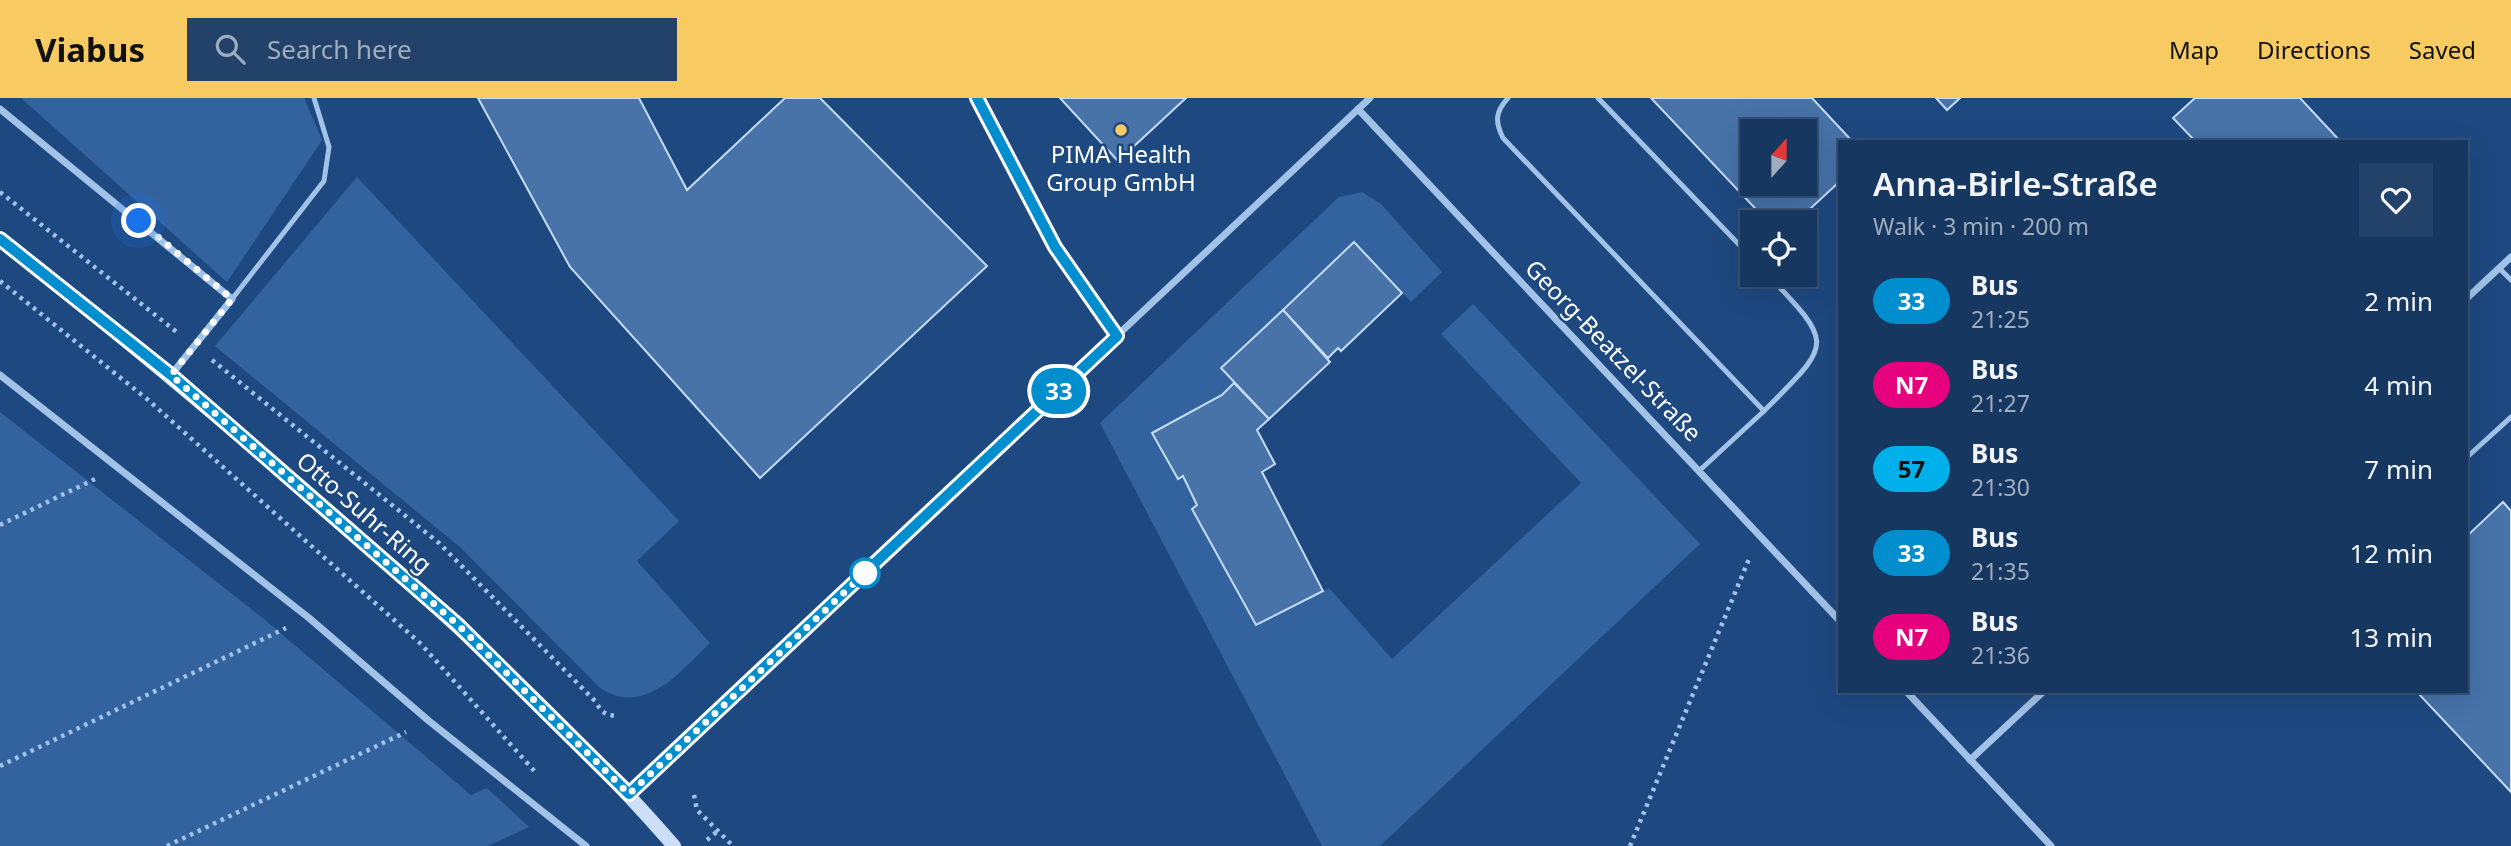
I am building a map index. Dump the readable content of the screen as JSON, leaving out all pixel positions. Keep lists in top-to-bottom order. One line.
{"streets":{"street":["Georg-Beatzel-Straße","Otto-Suhr-Ring"]},"places":["PIMA Health Group GmbH"],"lines":["bus line 33"],"north":"top","page":{"header":"Viabus","search":"Search here","nav":["Map","Directions","Saved"],"on_map":"33","heading":["Anna-Birle-Straße","Walk · 3 min · 200 m"],"list":[{"mark":"33","name":"Bus","note":"21:25","value":"2 min"},{"mark":"N7","name":"Bus","note":"21:27","value":"4 min"},{"mark":"57","name":"Bus","note":"21:30","value":"7 min"},{"mark":"33","name":"Bus","note":"21:35","value":"12 min"},{"mark":"N7","name":"Bus","note":"21:36","value":"13 min"}]}}
